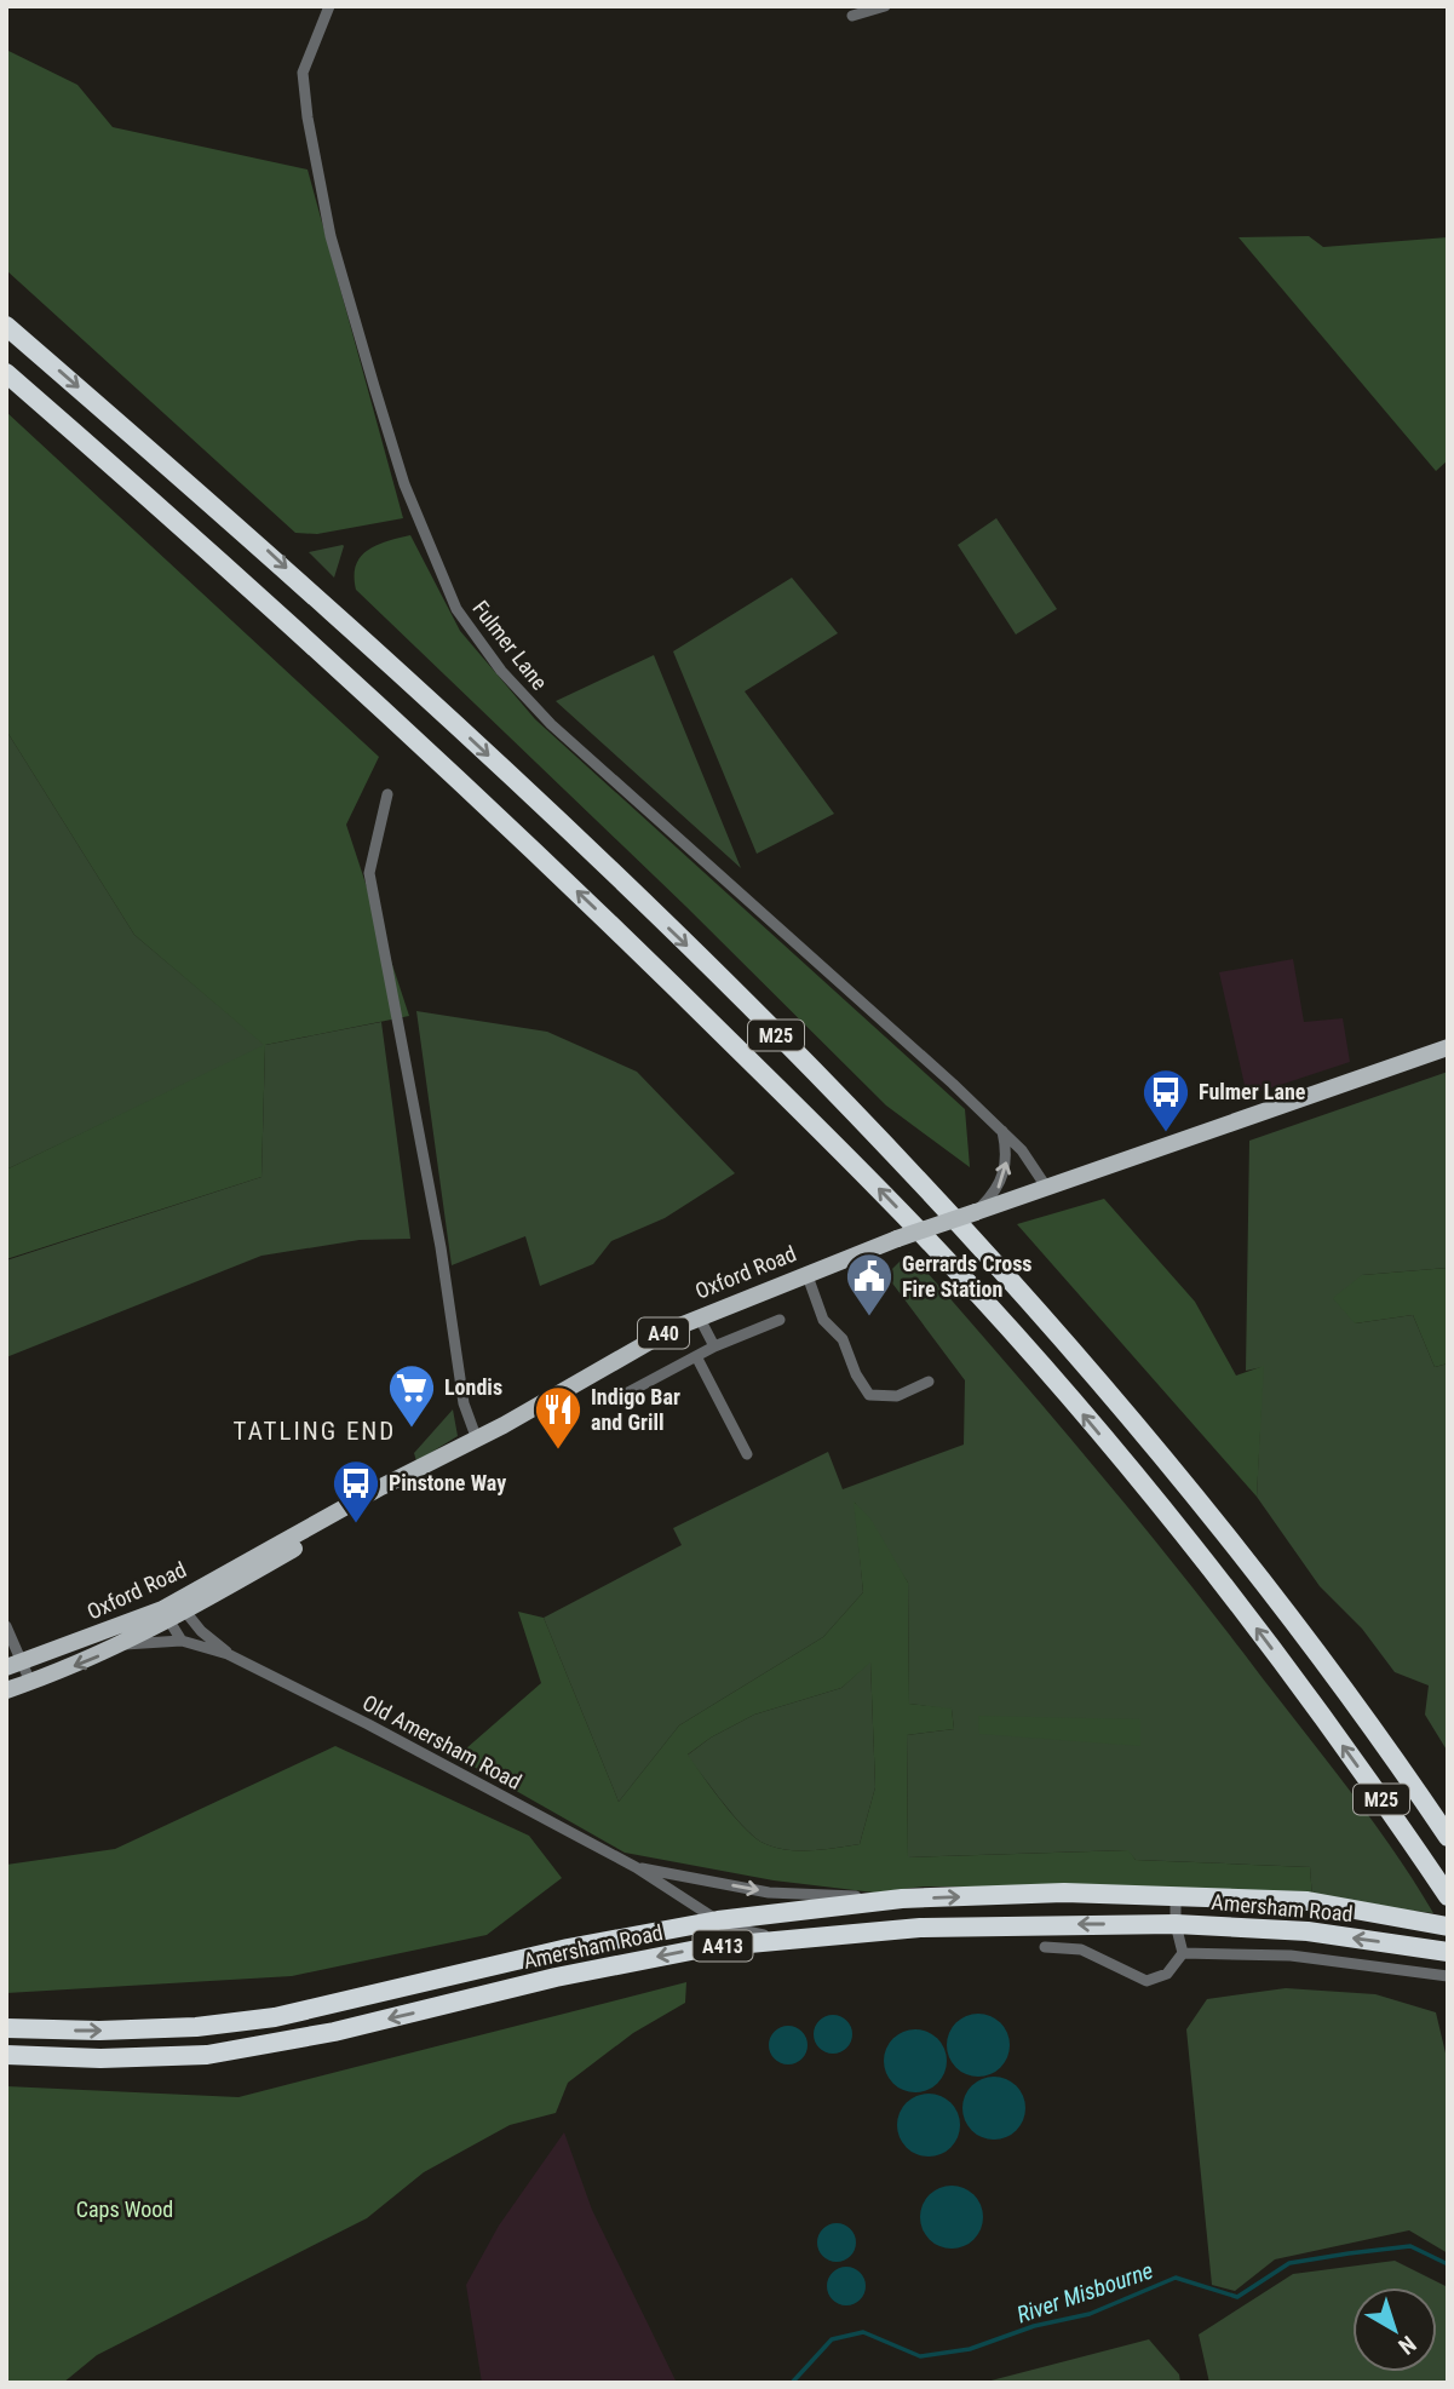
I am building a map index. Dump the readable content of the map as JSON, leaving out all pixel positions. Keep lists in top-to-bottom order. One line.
{"streets":{"highway":["M25","Amersham Road","A413"],"main road":["Oxford Road","A40"],"street":["Fulmer Lane","Old Amersham Road"]},"crossings":[["Fulmer Lane","Oxford Road"],["Oxford Road","A40"],["Oxford Road","Old Amersham Road"],["A40","Old Amersham Road"],["Old Amersham Road","Amersham Road"],["Old Amersham Road","A413"]],"districts":["TATLING END"],"water":["River Misbourne"],"parks":["Caps Wood"],"places":{"bus stop":["Fulmer Lane","Pinstone Way"],"public building":["Gerrards Cross Fire Station"],"supermarket":["Londis"],"restaurant":["Indigo Bar and Grill"]},"north":"bottom right"}
